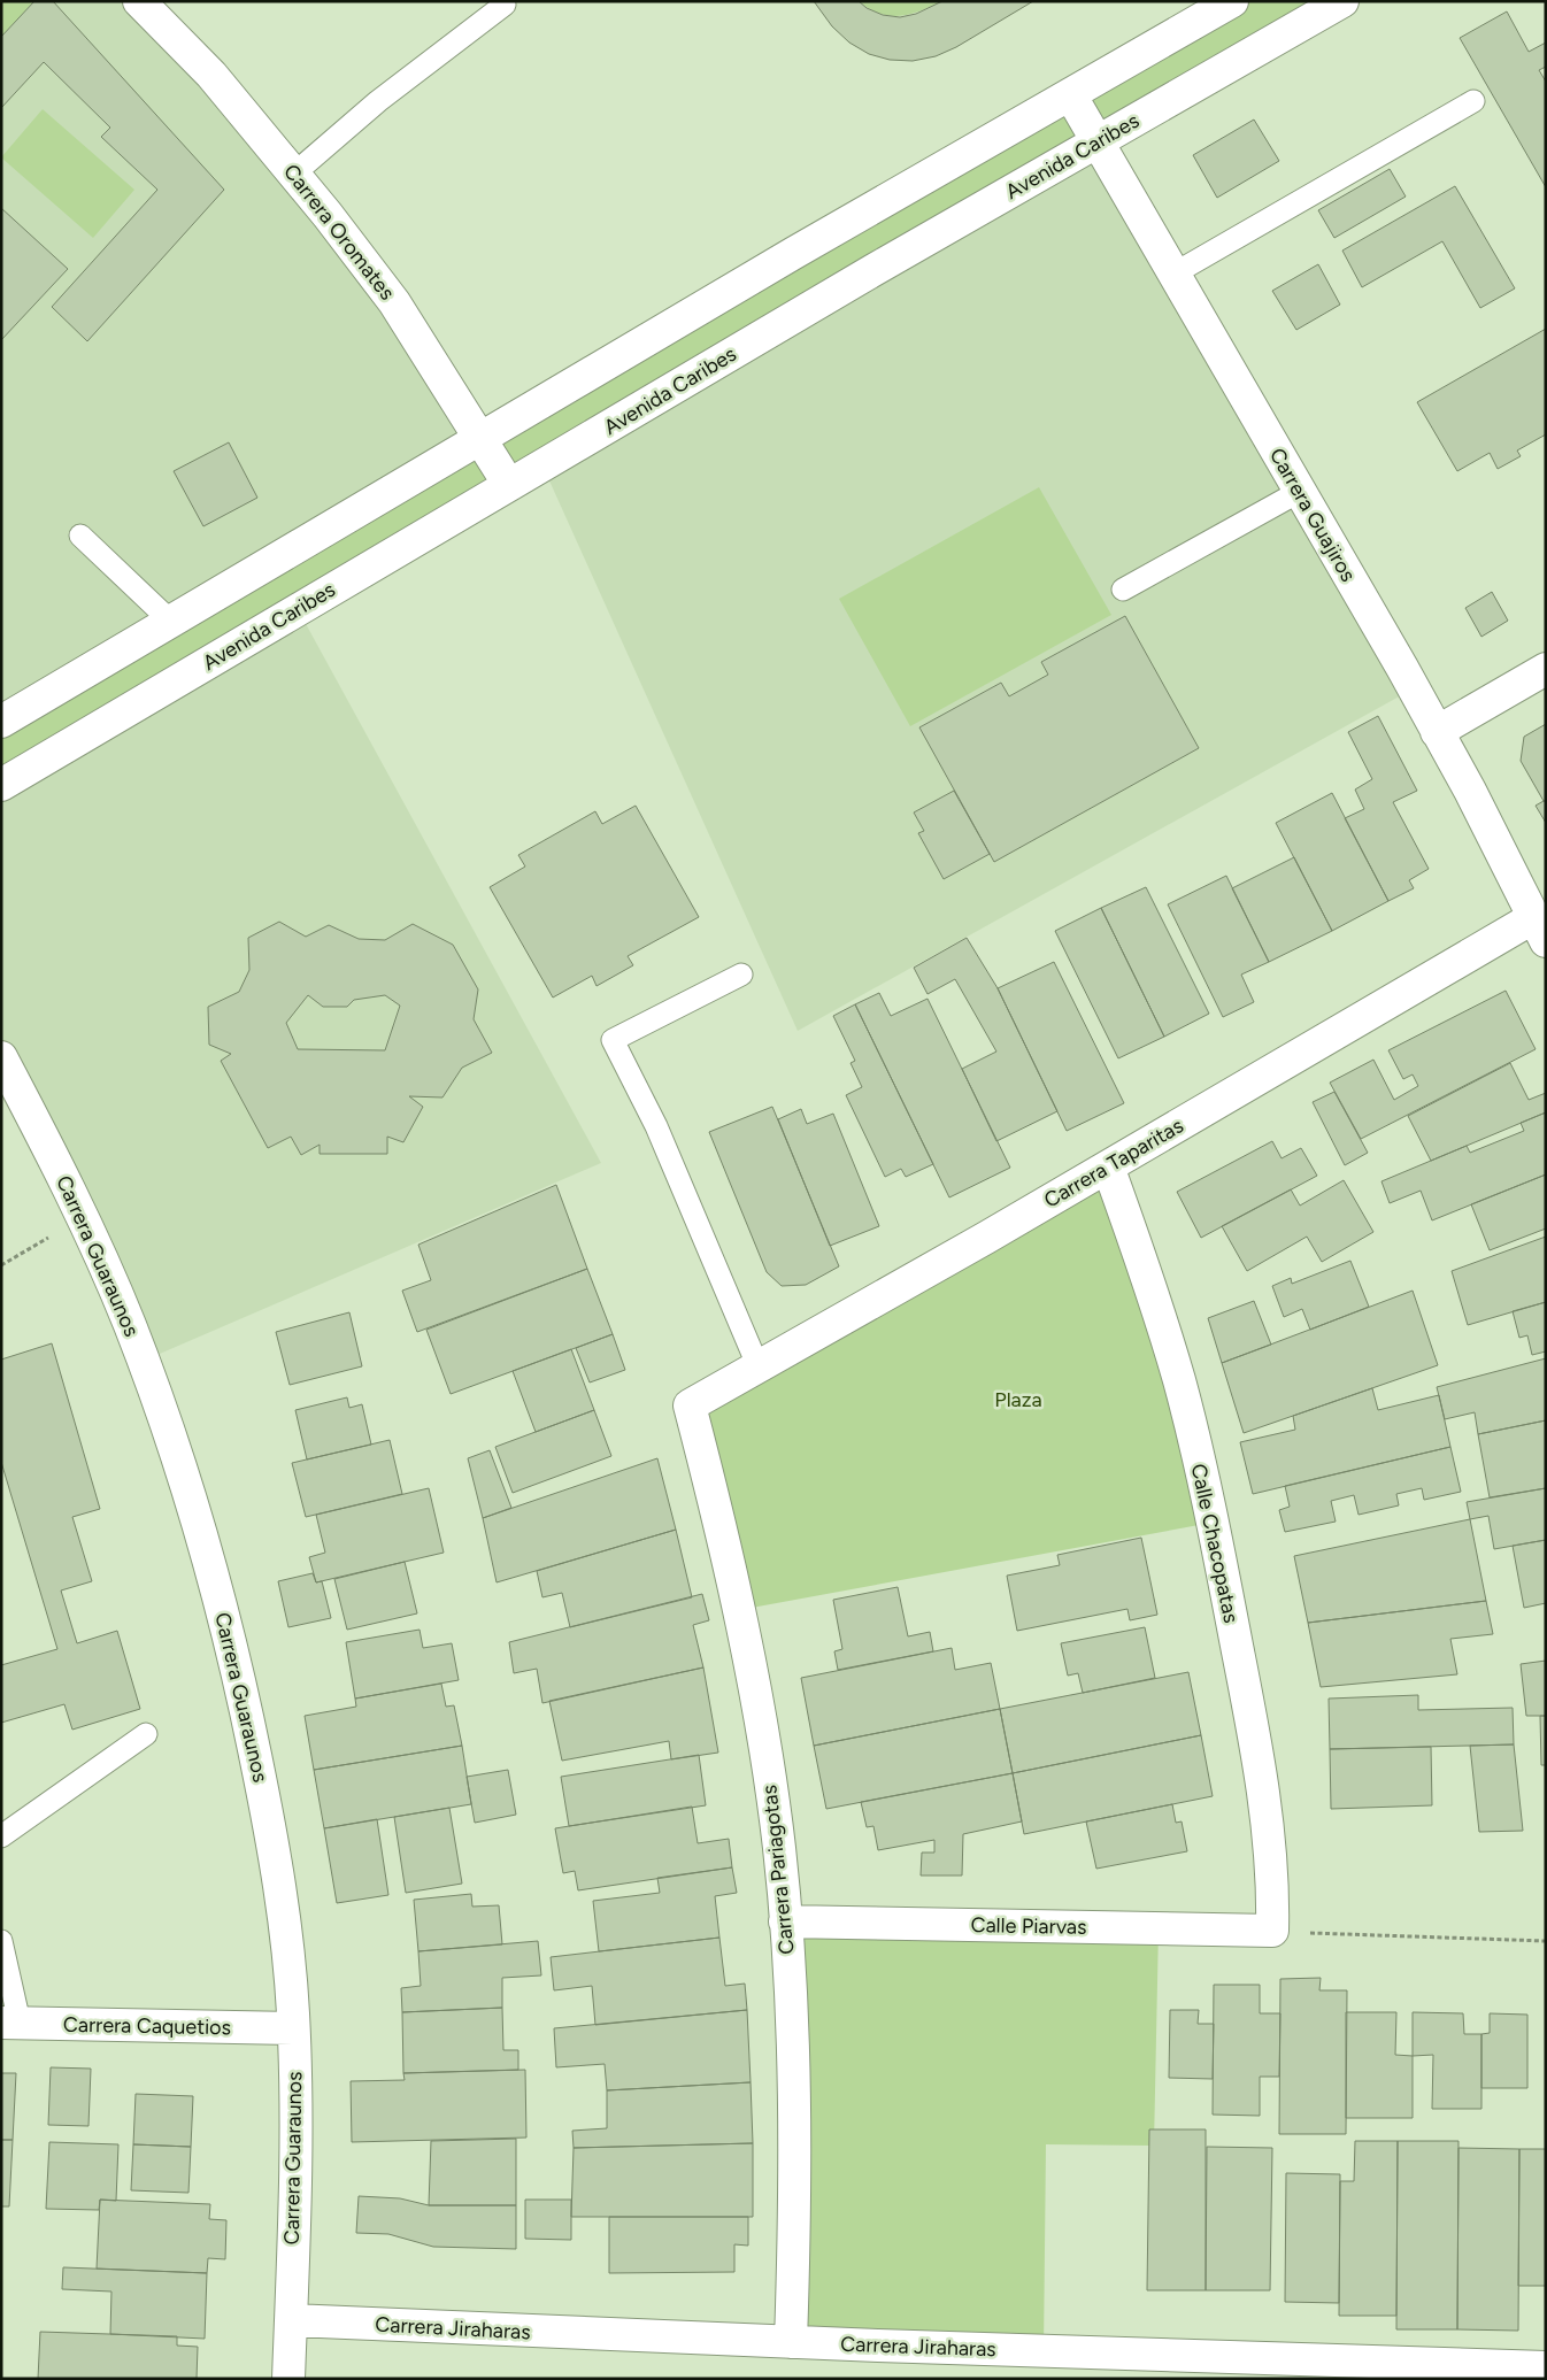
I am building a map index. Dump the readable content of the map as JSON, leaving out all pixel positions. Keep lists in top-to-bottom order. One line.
{"streets":{"street":["Avenida Caribes","Carrera Oromates","Carrera Guajiros","Carrera Taparitas","Carrera Guaraunos","Calle Chacopatas","Carrera Pariagotas","Calle Piarvas","Carrera Caquetios","Carrera Jiraharas"]},"crossings":[["Avenida Caribes","Carrera Oromates"],["Avenida Caribes","Carrera Guajiros"],["Carrera Guajiros","Carrera Taparitas"],["Carrera Taparitas","Calle Chacopatas"],["Carrera Taparitas","Carrera Pariagotas"],["Carrera Guaraunos","Carrera Caquetios"],["Carrera Guaraunos","Carrera Jiraharas"],["Calle Chacopatas","Calle Piarvas"],["Carrera Pariagotas","Calle Piarvas"],["Carrera Pariagotas","Carrera Jiraharas"]],"parks":["Plaza"]}
